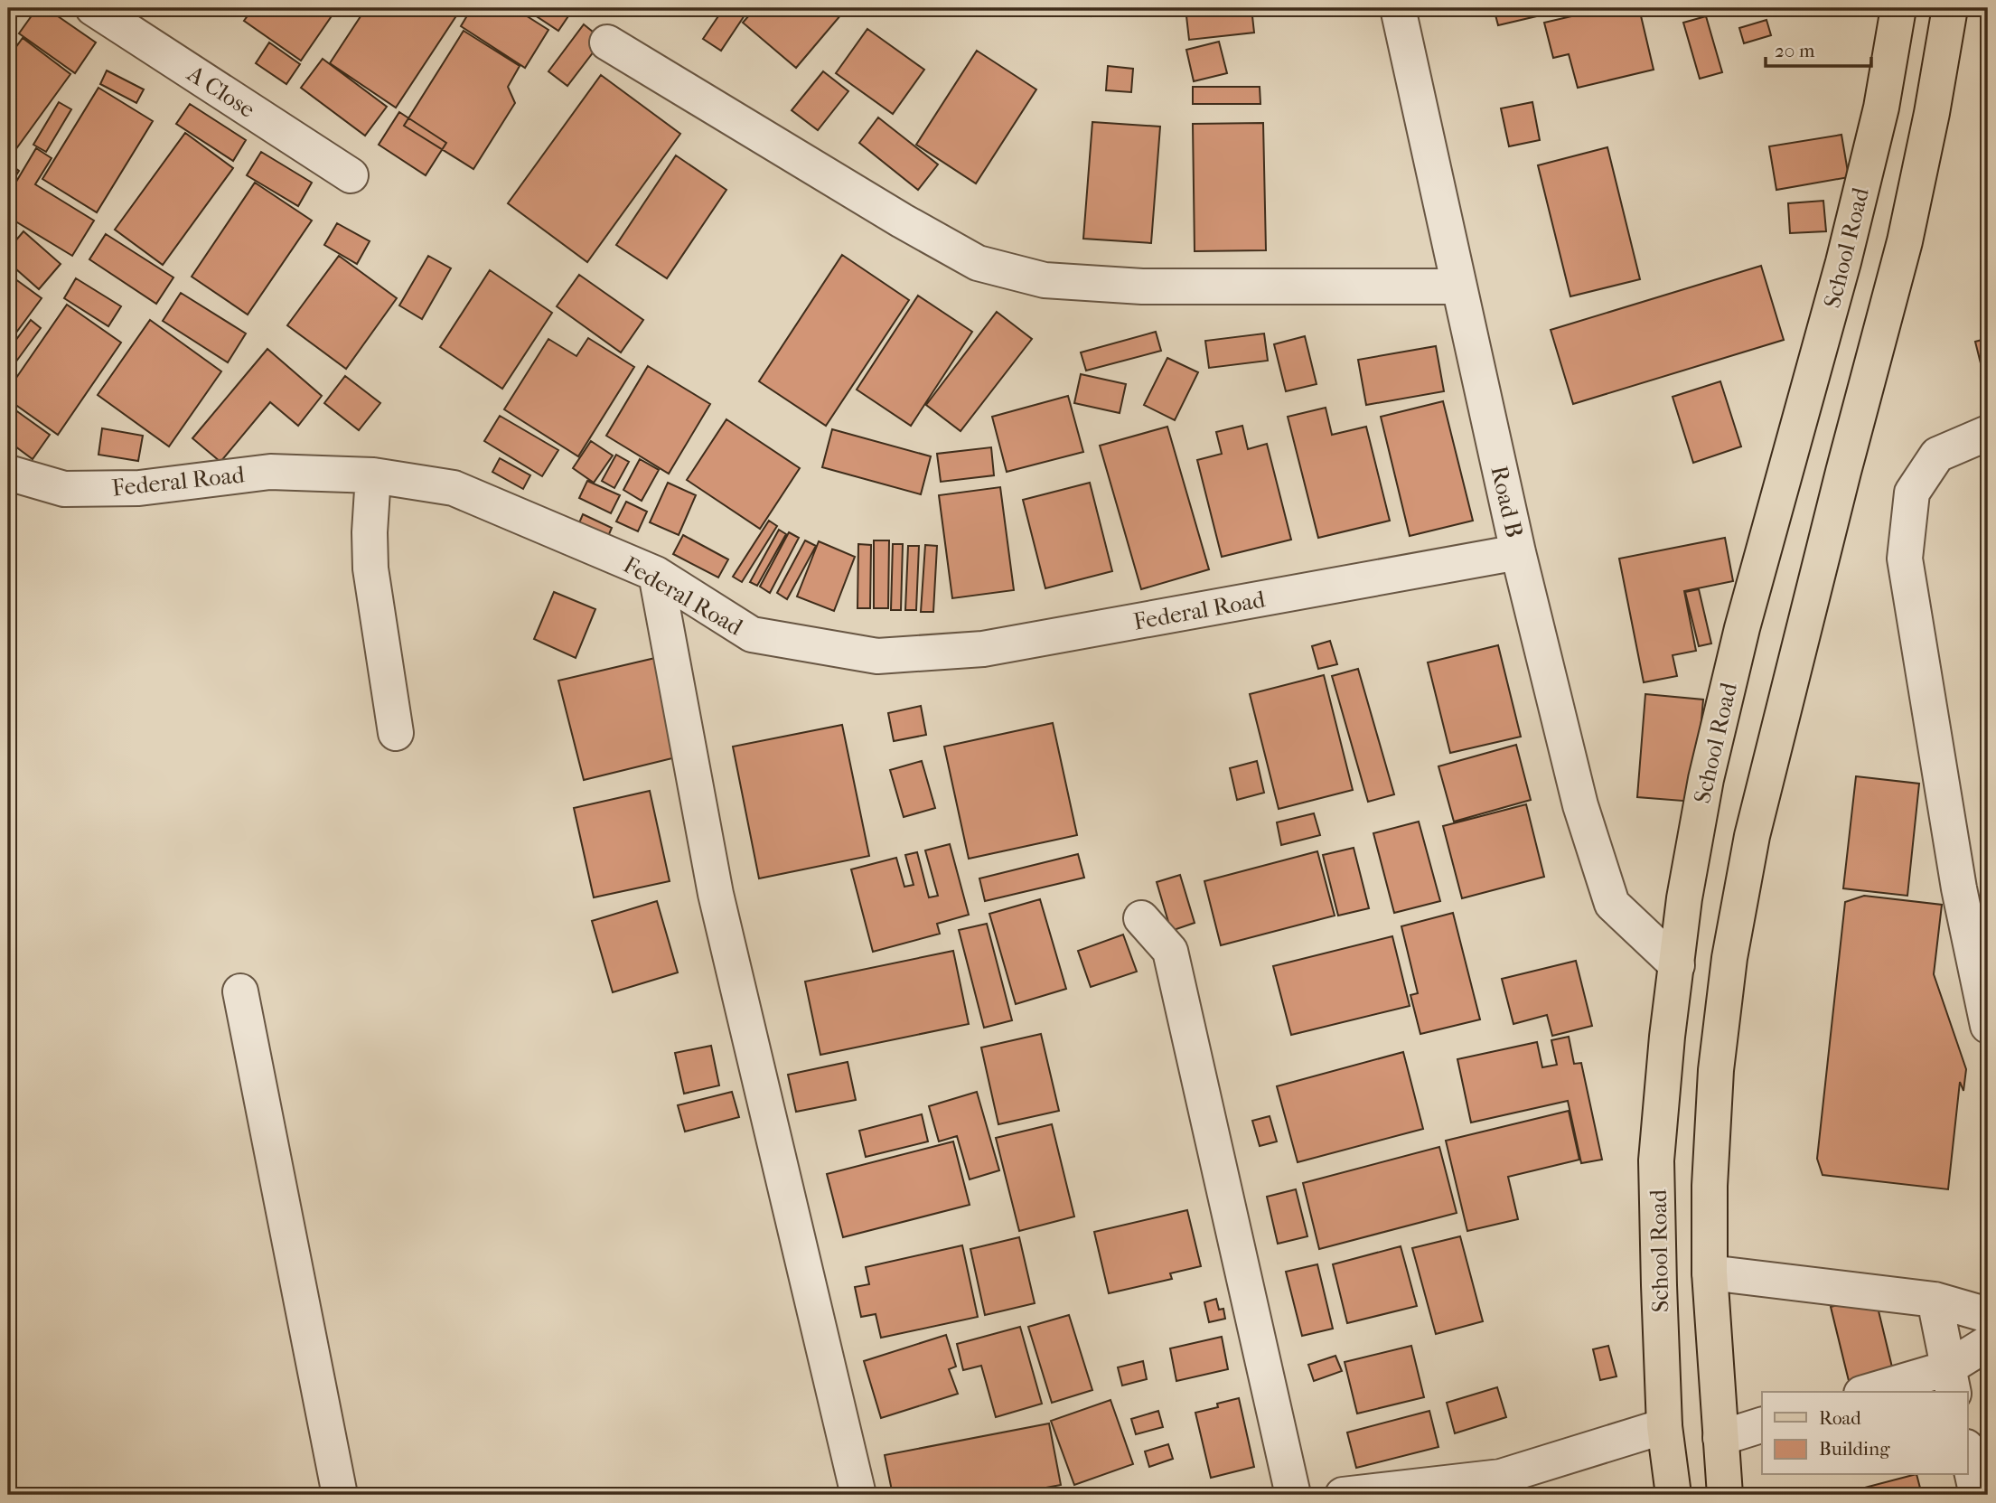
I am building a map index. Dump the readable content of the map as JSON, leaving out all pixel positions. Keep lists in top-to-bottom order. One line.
{"streets":{"main road":["School Road"],"street":["A Close","Federal Road","Road B"]},"crossings":[["School Road","Road B"],["Federal Road","Road B"]],"legend":["Road","Building"],"scale_bar":"20 m"}
